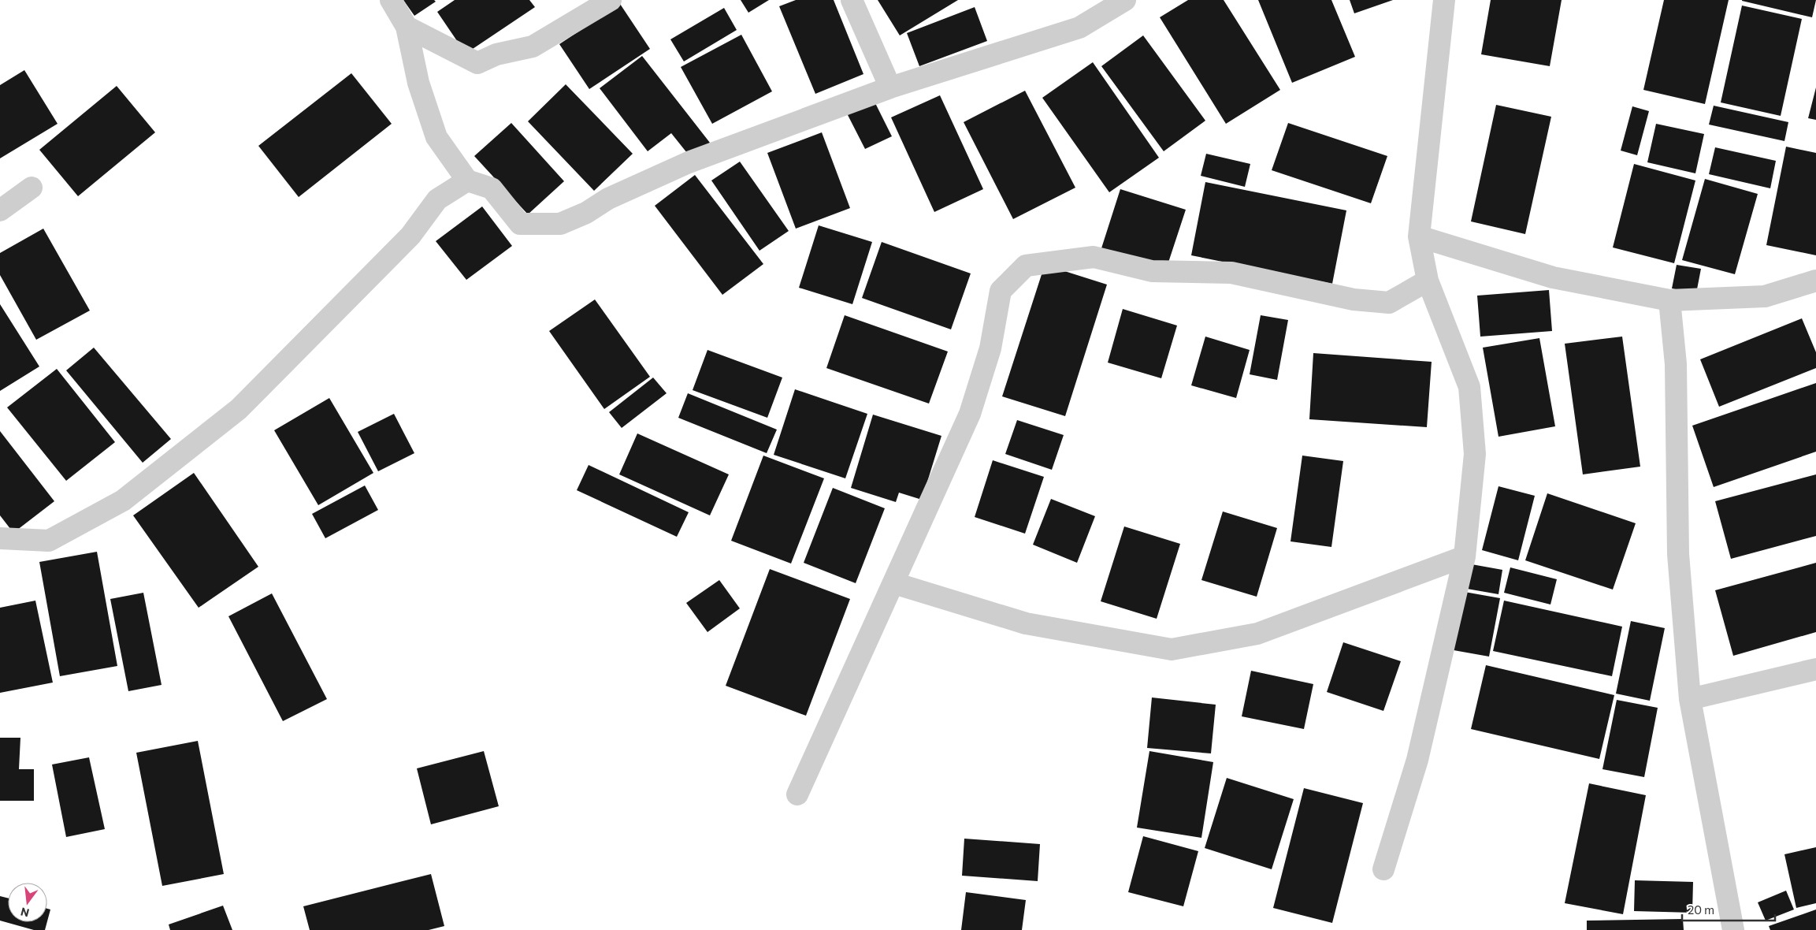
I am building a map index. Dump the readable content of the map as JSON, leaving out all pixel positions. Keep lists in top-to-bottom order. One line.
{"scale_bar":"20 m","north":"bottom"}
